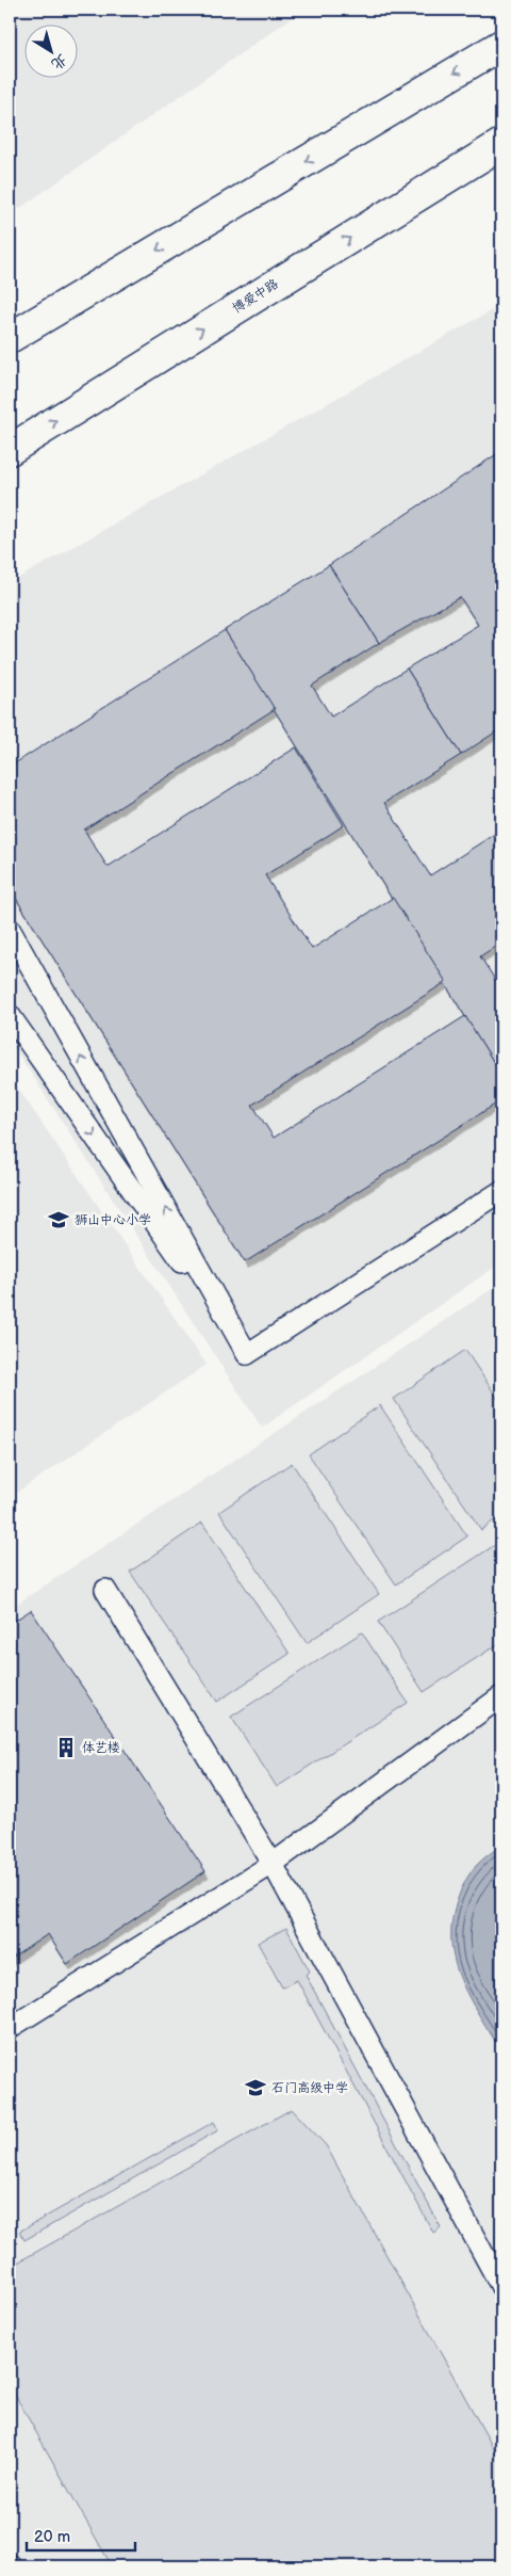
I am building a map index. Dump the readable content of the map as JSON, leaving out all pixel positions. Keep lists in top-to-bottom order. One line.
{"streets":{"main road":["博爱中路"]},"places":{"school or university":["狮山中心小学","石门高级中学"],"building":["体艺楼"]},"scale_bar":"20 m","north":"bottom right"}
